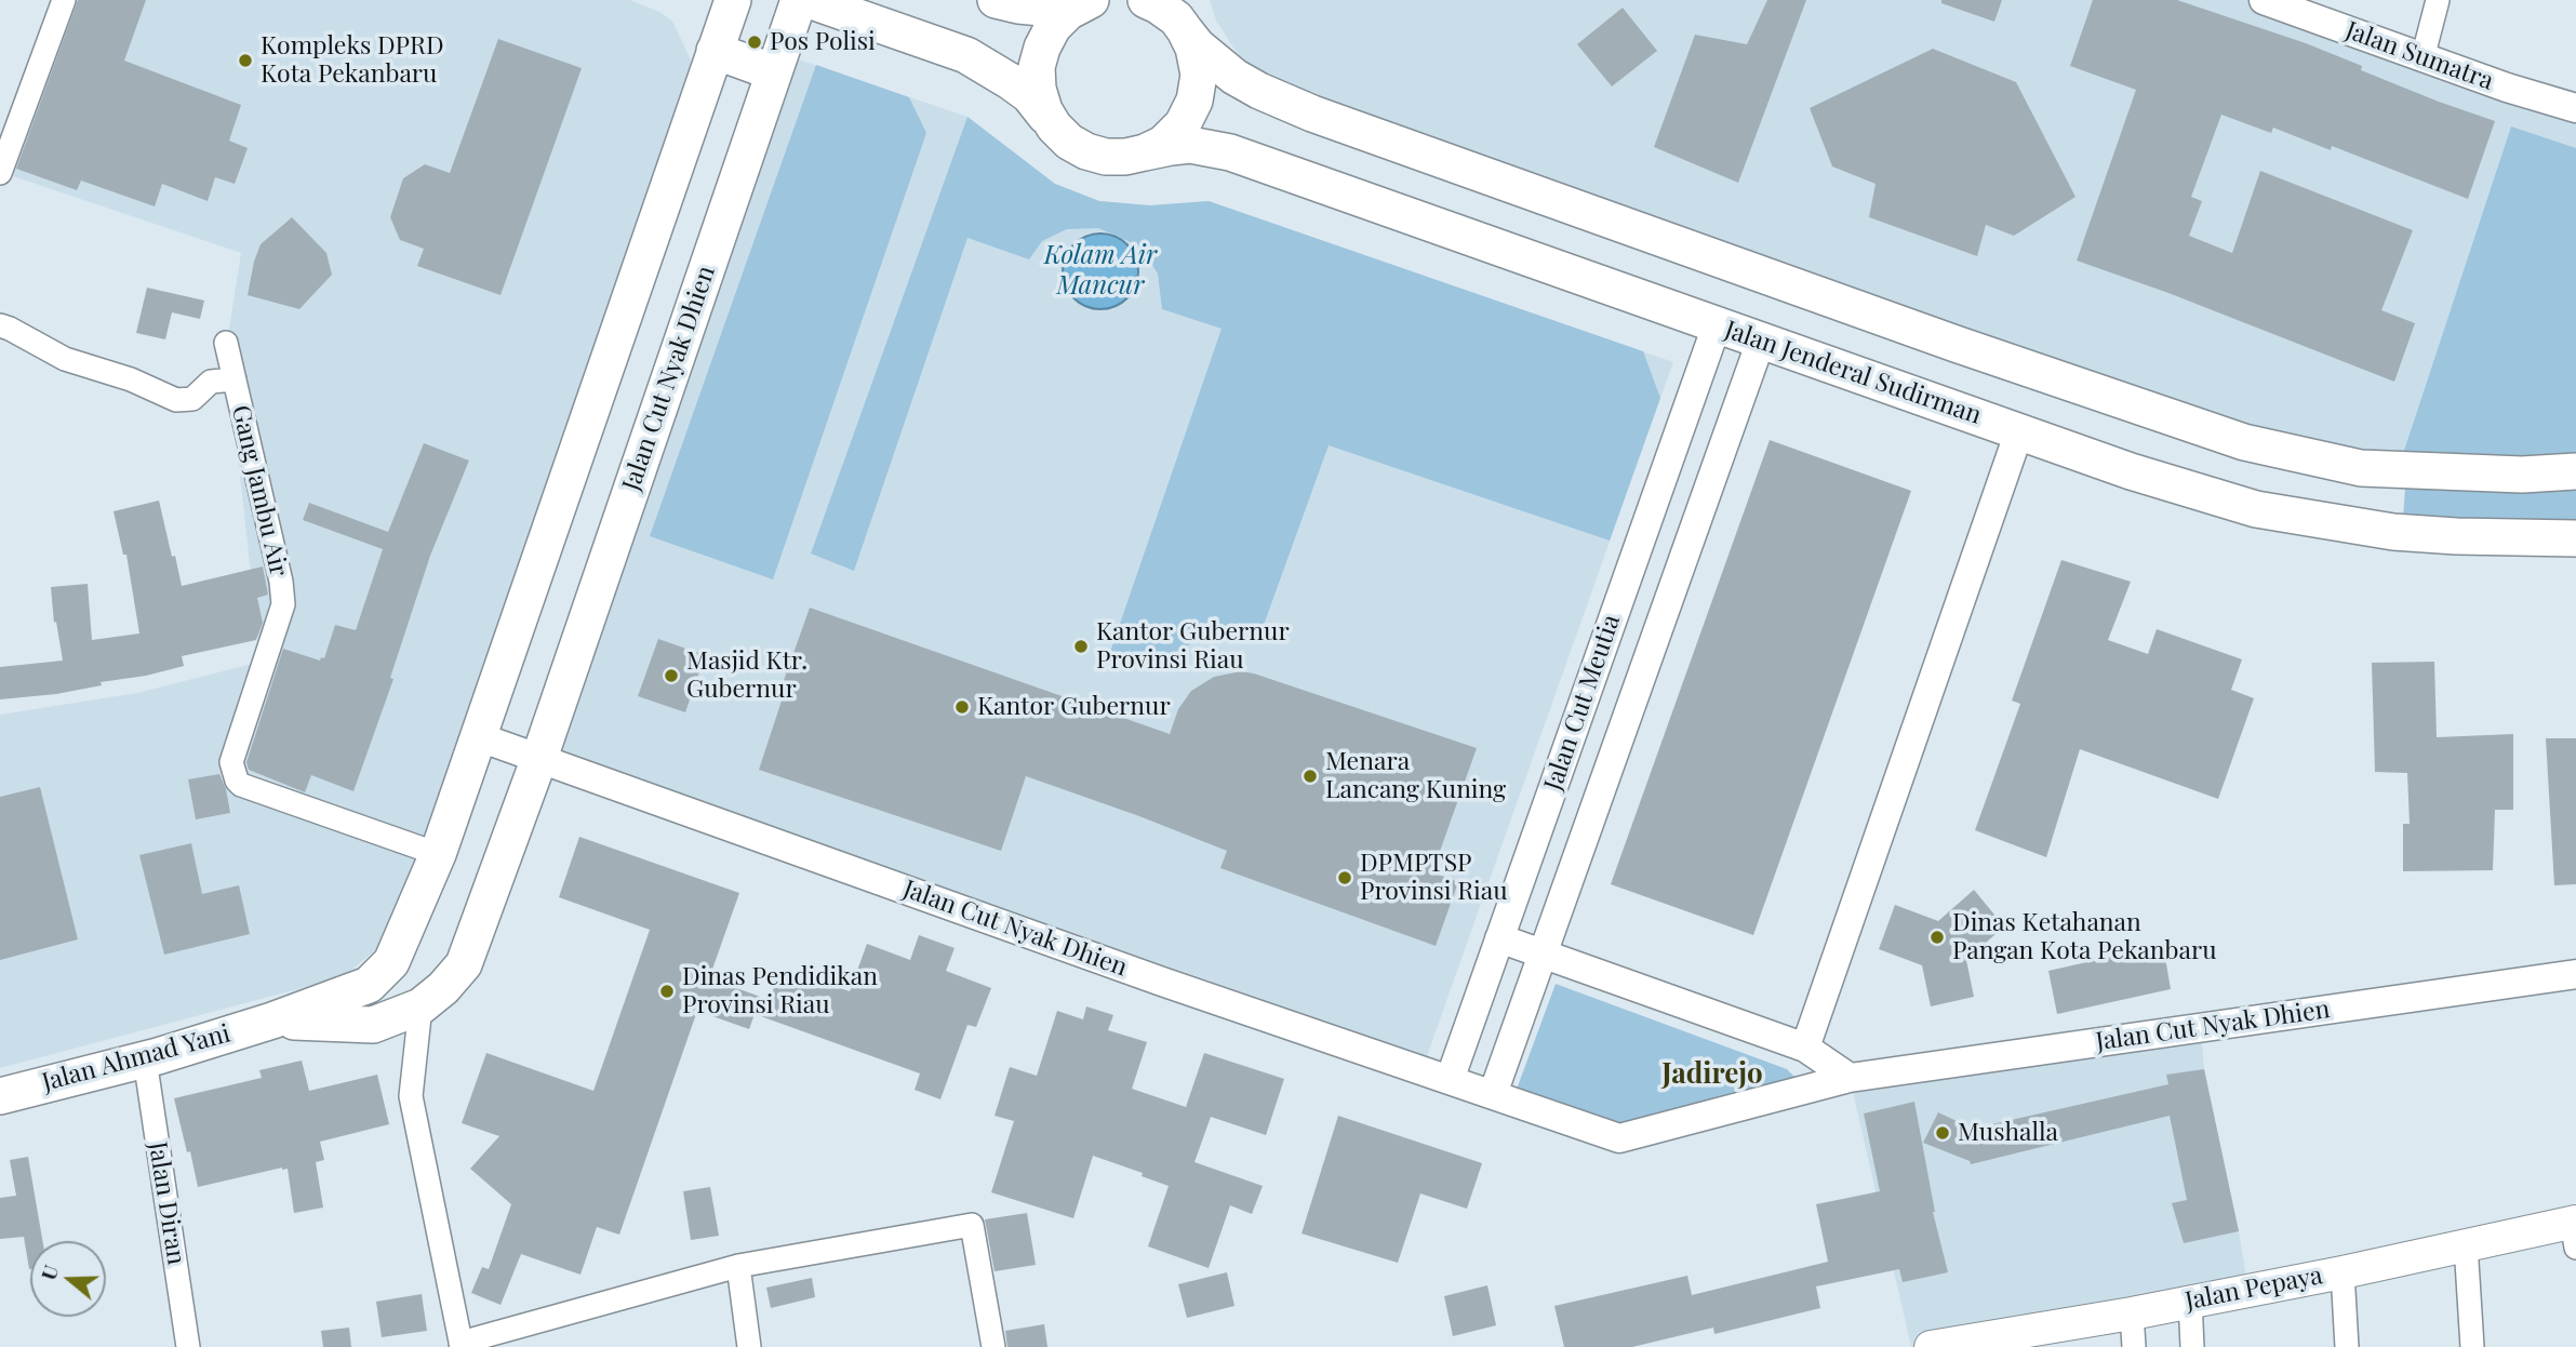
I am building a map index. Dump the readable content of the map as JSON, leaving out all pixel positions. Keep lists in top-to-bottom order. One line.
{"streets":{"main road":["Jalan Jenderal Sudirman","Jalan Cut Nyak Dhien","Jalan Ahmad Yani","Jalan Pepaya"],"street":["Jalan Sumatra","Gang Jambu Air","Jalan Cut Meutia","Jalan Diran"]},"crossings":[["Jalan Jenderal Sudirman","Jalan Cut Meutia"],["Jalan Cut Nyak Dhien","Jalan Cut Meutia"],["Jalan Cut Nyak Dhien","Jalan Ahmad Yani"],["Jalan Ahmad Yani","Jalan Diran"]],"districts":["Jadirejo"],"water":["Kolam Air Mancur"],"places":["Pos Polisi","Kompleks DPRD Kota Pekanbaru","Kantor Gubernur Provinsi Riau","Masjid Ktr. Gubernur","Kantor Gubernur","Menara Lancang Kuning","DPMPTSP Provinsi Riau","Dinas Ketahanan Pangan Kota Pekanbaru","Dinas Pendidikan Provinsi Riau","Mushalla"],"north":"left"}
